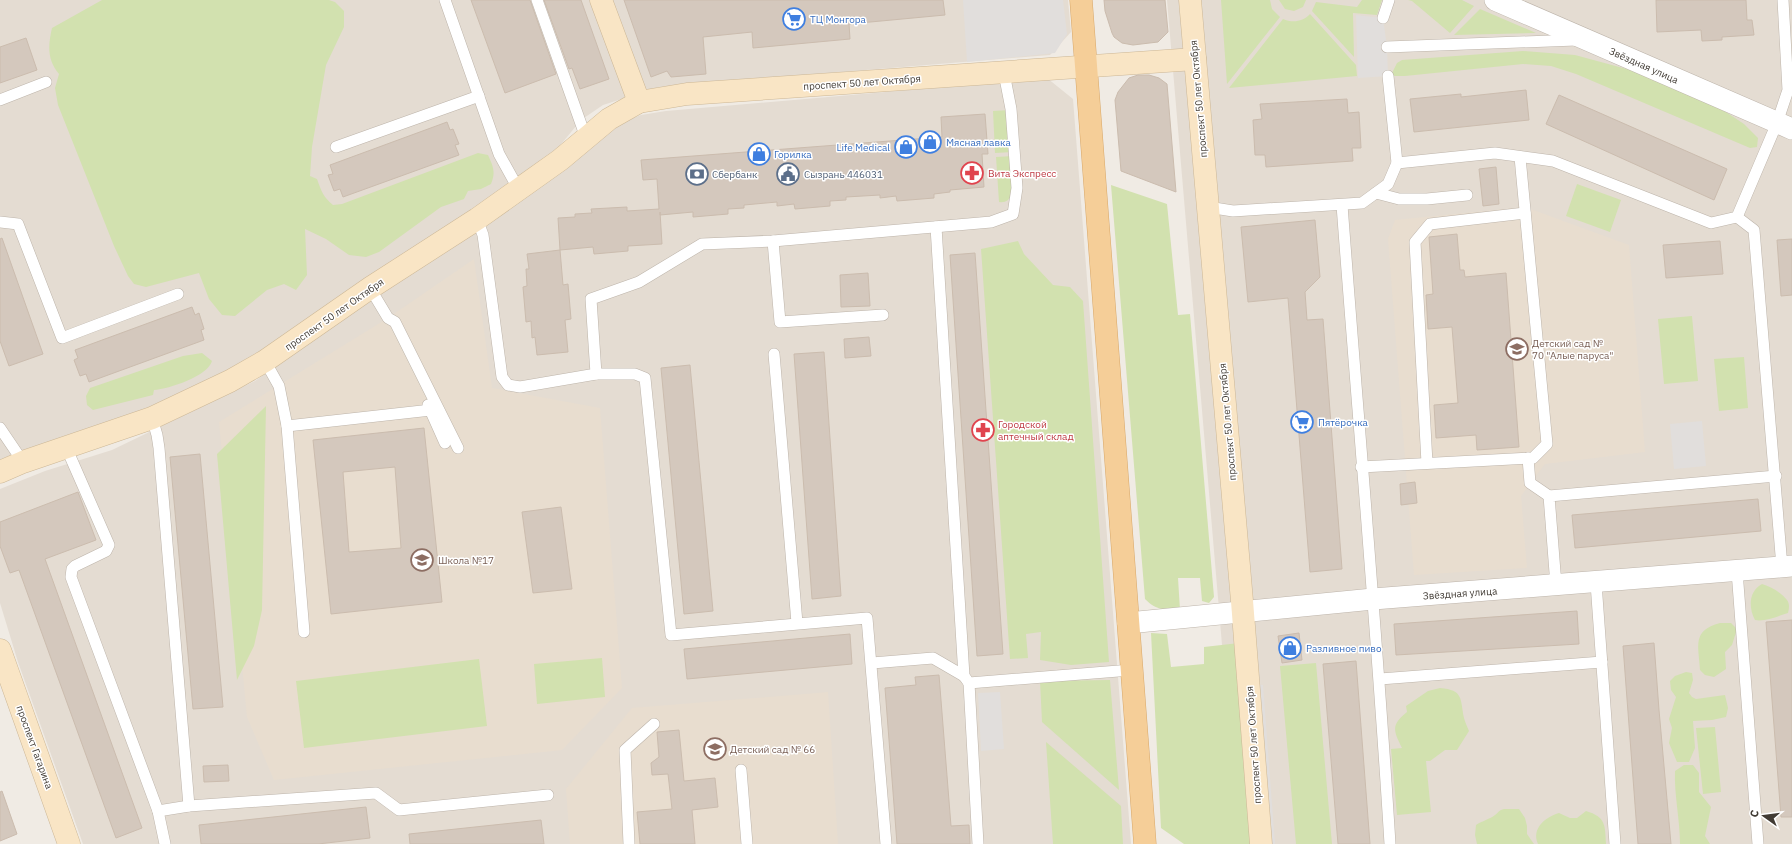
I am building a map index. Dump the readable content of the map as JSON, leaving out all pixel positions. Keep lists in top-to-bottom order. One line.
{"streets":{"street":["Звёздная улица","проспект 50 лет Октября","проспект Гагарина"]},"crossings":[["Звёздная улица","проспект 50 лет Октября"]],"places":{"supermarket":["ТЦ Монгора","Пятёрочка"],"shop":["Мясная лавка","Life Medical","Горилка","Разливное пиво"],"pharmacy":["Вита Экспресс","Городской аптечный склад"],"bank":["Сбербанк"],"public building":["Сызрань 446031"],"school or university":["Детский сад № 70 \"Алые паруса\"","Школа №17","Детский сад № 66"]},"north":"left"}
